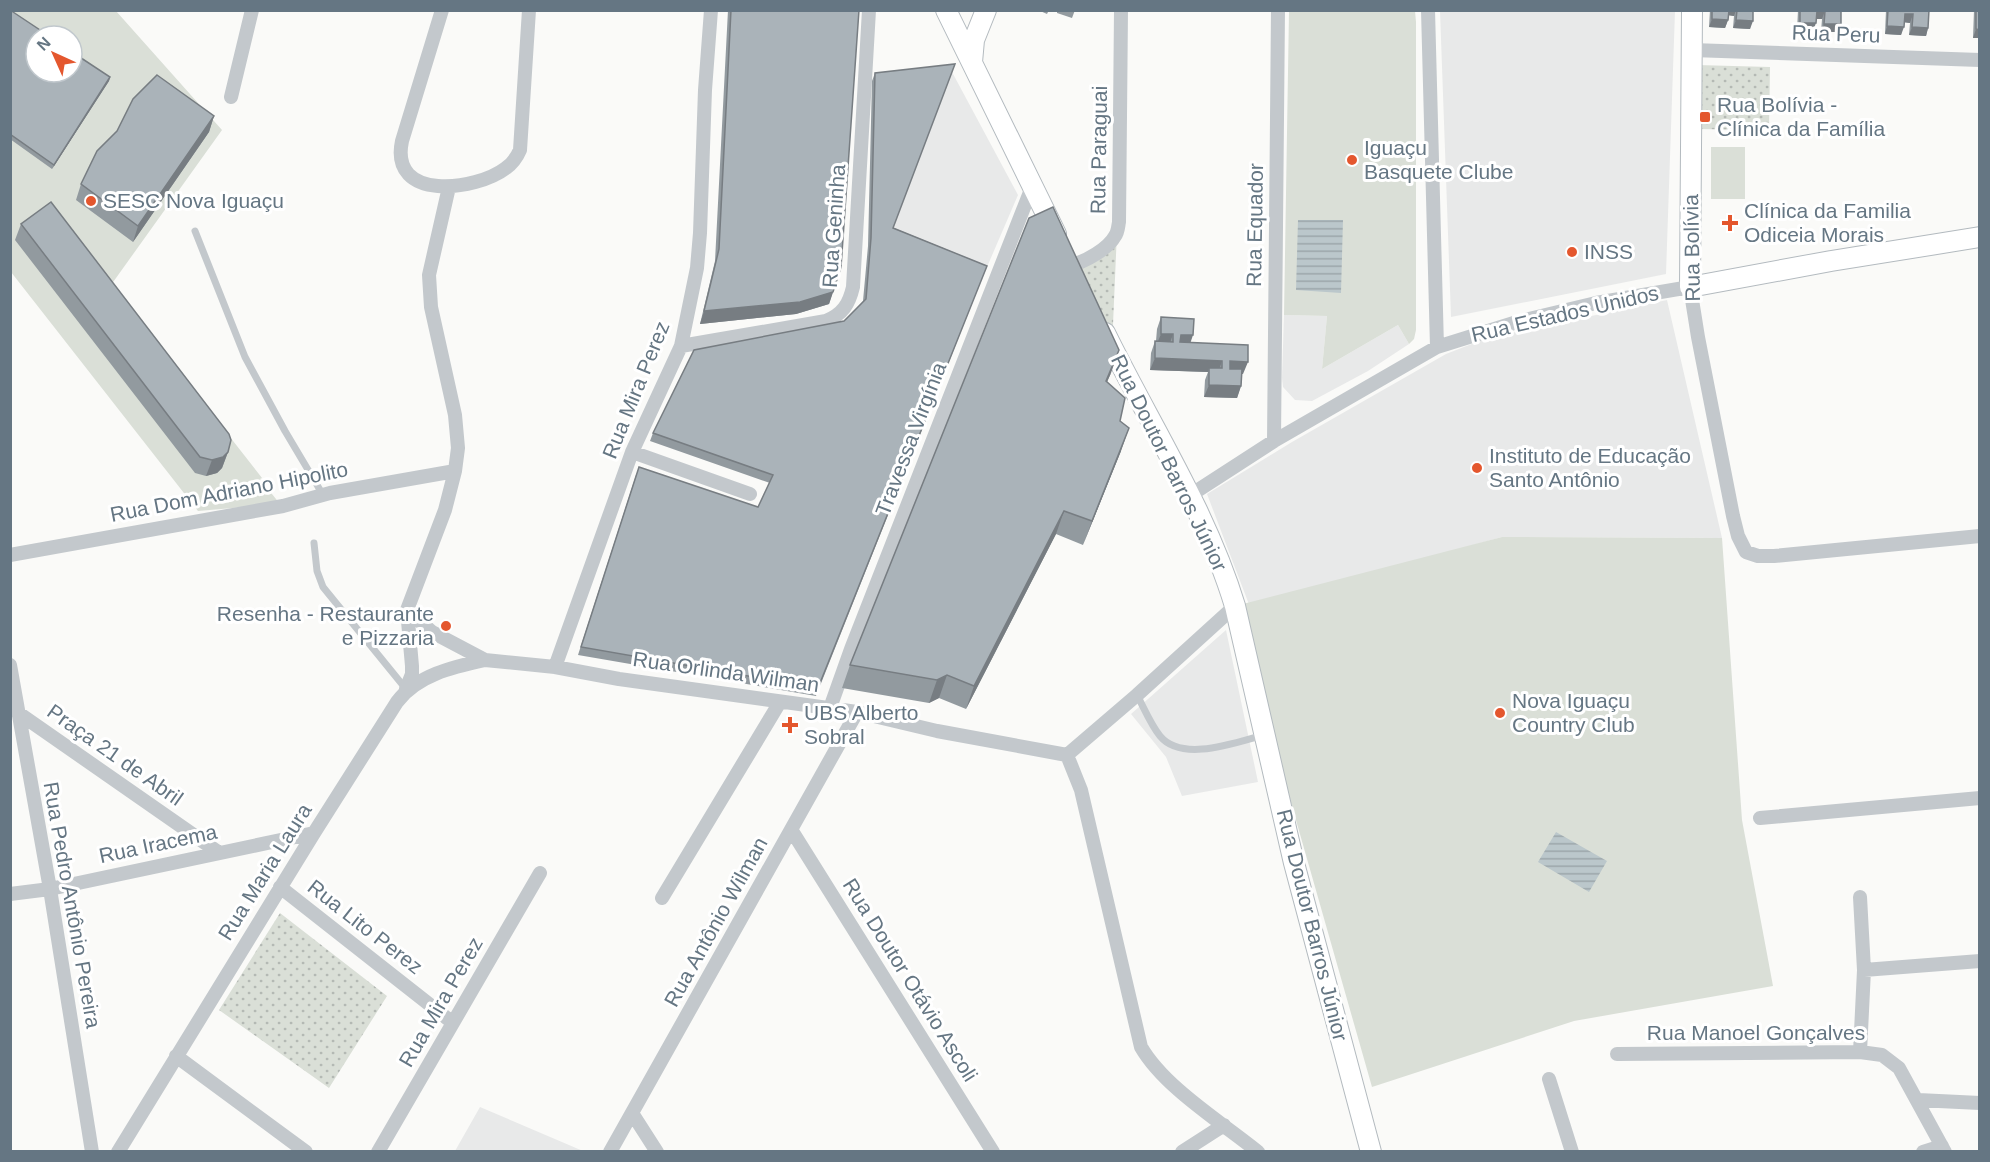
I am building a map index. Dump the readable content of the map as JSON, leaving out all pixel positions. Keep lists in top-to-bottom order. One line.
{"streets":{"main road":["Rua Bolívia","Rua Estados Unidos","Rua Doutor Barros Júnior"],"street":["Rua Peru","Rua Paraguai","Rua Equador","Rua Geninha","Rua Mira Perez","Travessa Virgínia","Rua Dom Adriano Hipolito","Rua Orlinda Wilman","Praça 21 de Abril","Rua Iracema","Rua Maria Laura","Rua Pedro Antônio Pereira","Rua Antônio Wilman","Rua Lito Perez","Rua Doutor Otávio Ascoli","Rua Manoel Gonçalves"]},"crossings":[["Rua Peru","Rua Bolívia"],["Rua Equador","Rua Estados Unidos"],["Rua Geninha","Rua Mira Perez"],["Rua Bolívia","Rua Estados Unidos"],["Rua Estados Unidos","Rua Doutor Barros Júnior"],["Rua Mira Perez","Rua Orlinda Wilman"],["Rua Mira Perez","Rua Lito Perez"],["Travessa Virgínia","Rua Orlinda Wilman"],["Rua Orlinda Wilman","Rua Maria Laura"],["Rua Orlinda Wilman","Rua Antônio Wilman"],["Praça 21 de Abril","Rua Iracema"],["Praça 21 de Abril","Rua Pedro Antônio Pereira"],["Rua Iracema","Rua Maria Laura"],["Rua Iracema","Rua Pedro Antônio Pereira"],["Rua Maria Laura","Rua Lito Perez"],["Rua Antônio Wilman","Rua Doutor Otávio Ascoli"]],"places":{"transit":["Rua Bolívia - Clínica da Família"],"other":["Iguaçu Basquete Clube","SESC Nova Iguaçu","INSS","Instituto de Educação Santo Antônio","Resenha - Restaurante e Pizzaria","Nova Iguaçu Country Club"],"health":["Clínica da Familia Odiceia Morais","UBS Alberto Sobral"]},"north":"top left"}
